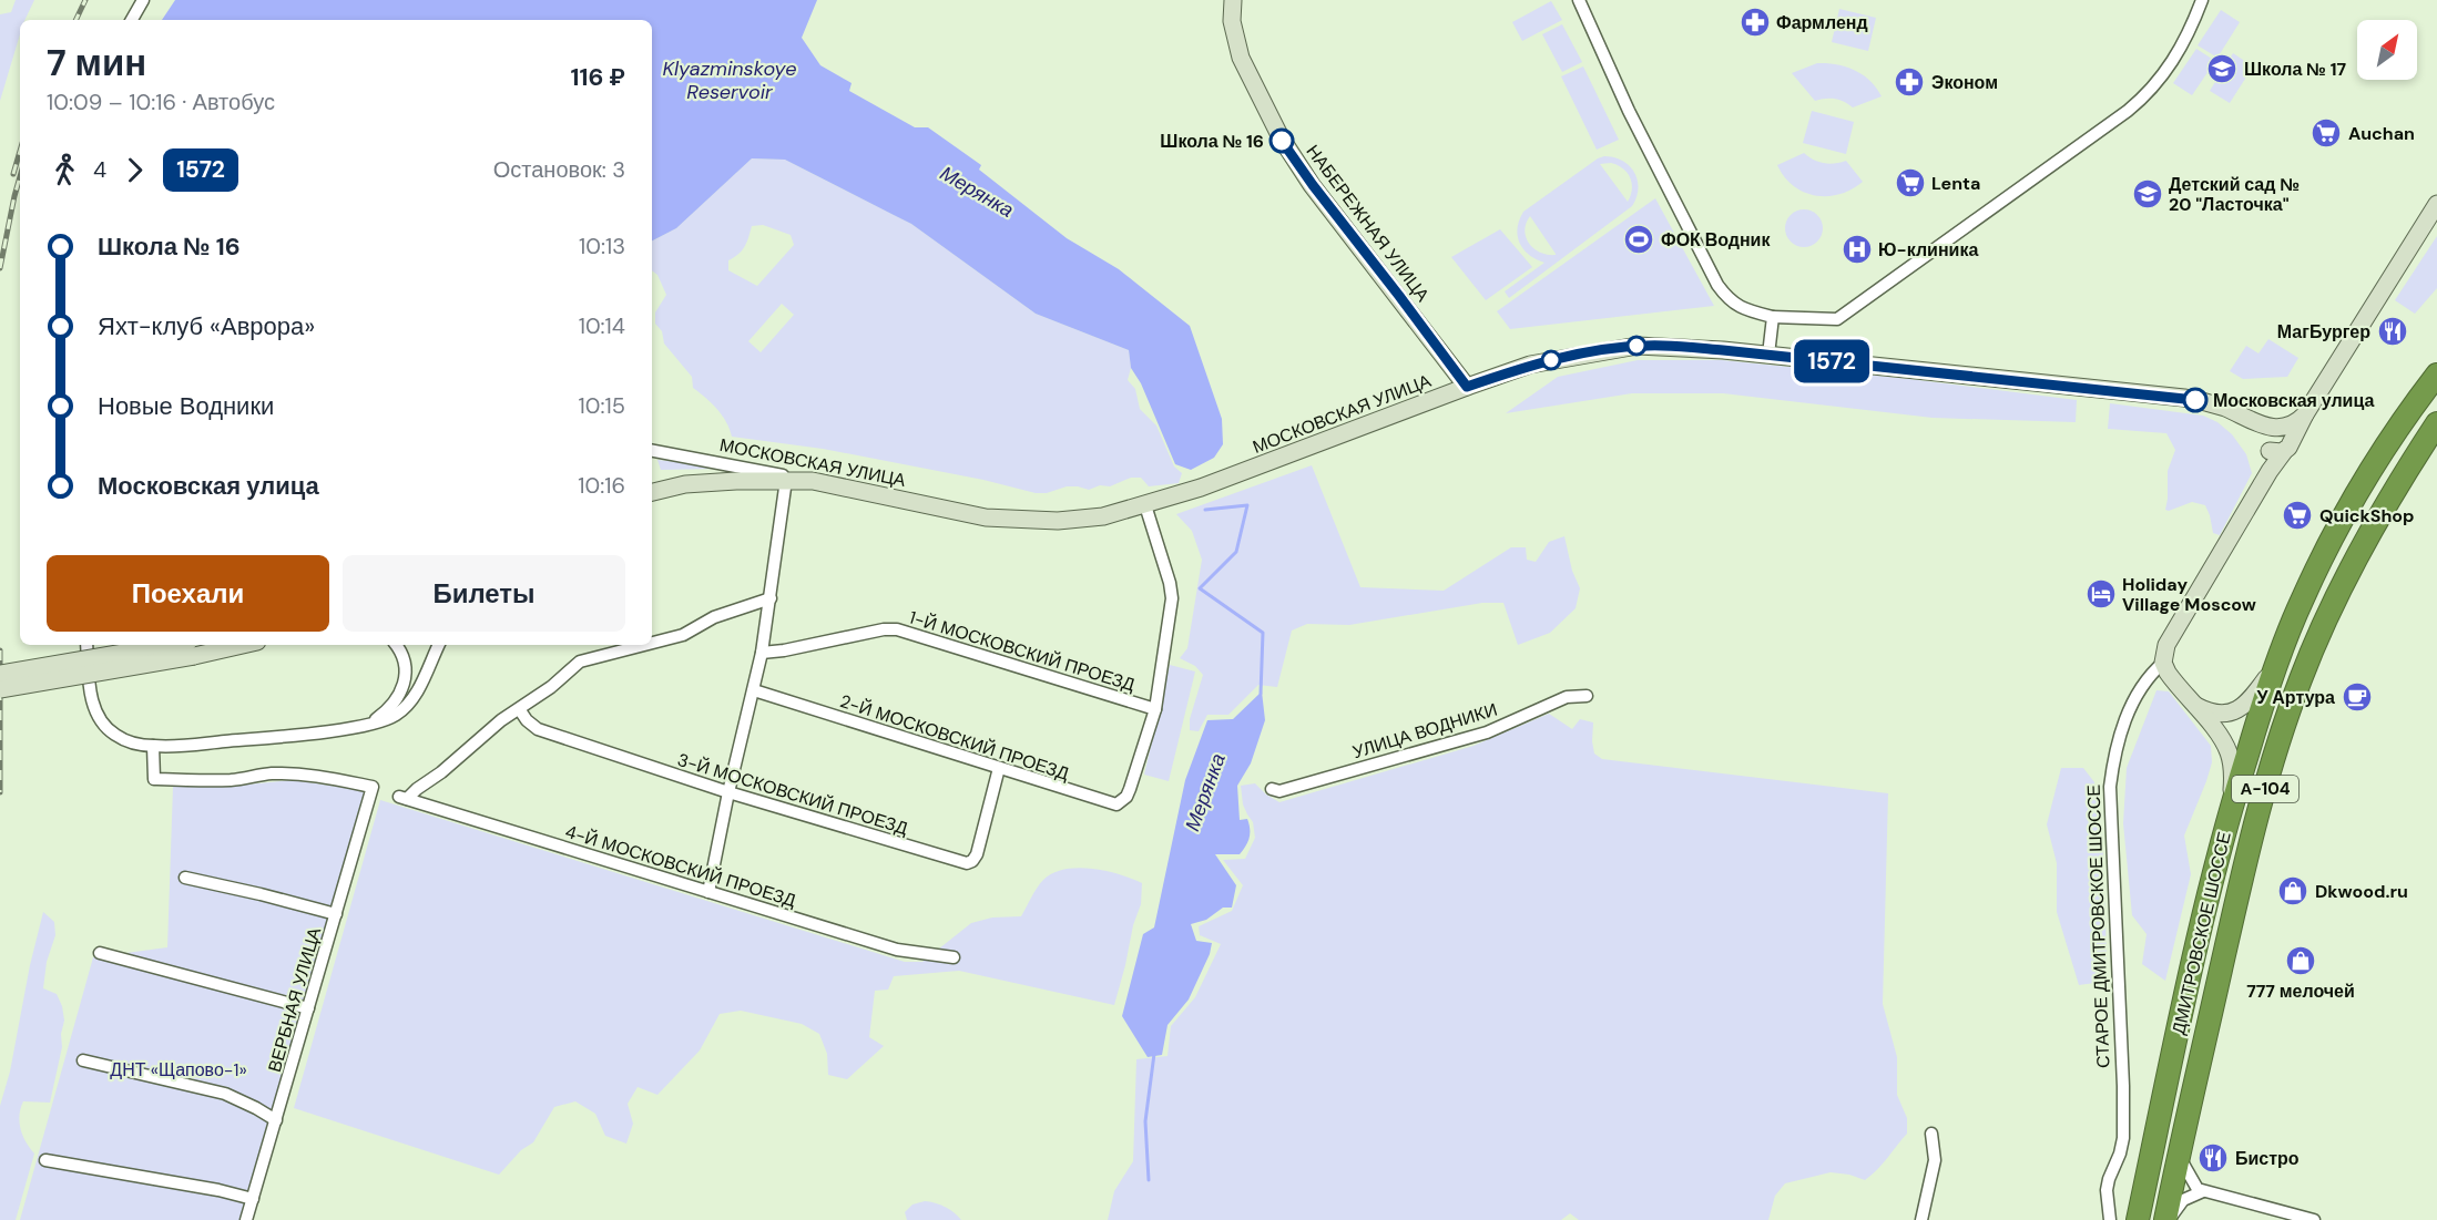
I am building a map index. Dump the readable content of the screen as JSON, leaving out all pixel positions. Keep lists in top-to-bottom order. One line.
{"streets":{"highway":["А-104","ДМИТРОВСКОЕ ШОССЕ"],"main road":["НАБЕРЕЖНАЯ УЛИЦА","МОСКОВСКАЯ УЛИЦА","СТАРОЕ ДМИТРОВСКОЕ ШОССЕ"],"street":["1-Й МОСКОВСКИЙ ПРОЕЗД","УЛИЦА ВОДНИКИ","2-Й МОСКОВСКИЙ ПРОЕЗД","3-Й МОСКОВСКИЙ ПРОЕЗД","4-Й МОСКОВСКИЙ ПРОЕЗД","ВЕРБНАЯ УЛИЦА"]},"crossings":[["НАБЕРЕЖНАЯ УЛИЦА","МОСКОВСКАЯ УЛИЦА"],["МОСКОВСКАЯ УЛИЦА","СТАРОЕ ДМИТРОВСКОЕ ШОССЕ"],["1-Й МОСКОВСКИЙ ПРОЕЗД","2-Й МОСКОВСКИЙ ПРОЕЗД"],["2-Й МОСКОВСКИЙ ПРОЕЗД","3-Й МОСКОВСКИЙ ПРОЕЗД"],["А-104","СТАРОЕ ДМИТРОВСКОЕ ШОССЕ"],["А-104","ДМИТРОВСКОЕ ШОССЕ"],["3-Й МОСКОВСКИЙ ПРОЕЗД","4-Й МОСКОВСКИЙ ПРОЕЗД"]],"water":["Klyazminskoye Reservoir","Мерянка"],"parks":["ДНТ «Щапово-1»"],"places":{"pharmacy":["Фармленд","Эконом"],"school or university":["Школа № 17","Детский сад № 20 \"Ласточка\""],"supermarket":["Auchan","Lenta","QuickShop"],"other":["Школа № 16","Московская улица"],"sports":["ФОК Водник"],"hospital":["Ю-клиника"],"restaurant":["МагБургер","Бистро"],"hotel":["Holiday Village Moscow"],"cafe":["У Артура"],"shop":["Dkwood.ru","777 мелочей"]},"lines":["bus line 1572"],"north":"top right","page":{"on_map":"1572","heading":["7 мин","10:09 – 10:16 · Автобус","116 ₽"],"legs":["4","1572","Остановок: 3"],"list":[{"name":"Школа № 16","value":"10:13"},{"name":"Яхт-клуб «Аврора»","value":"10:14"},{"name":"Новые Водники","value":"10:15"},{"name":"Московская улица","value":"10:16"}],"buttons":["Поехали","Билеты"]}}
